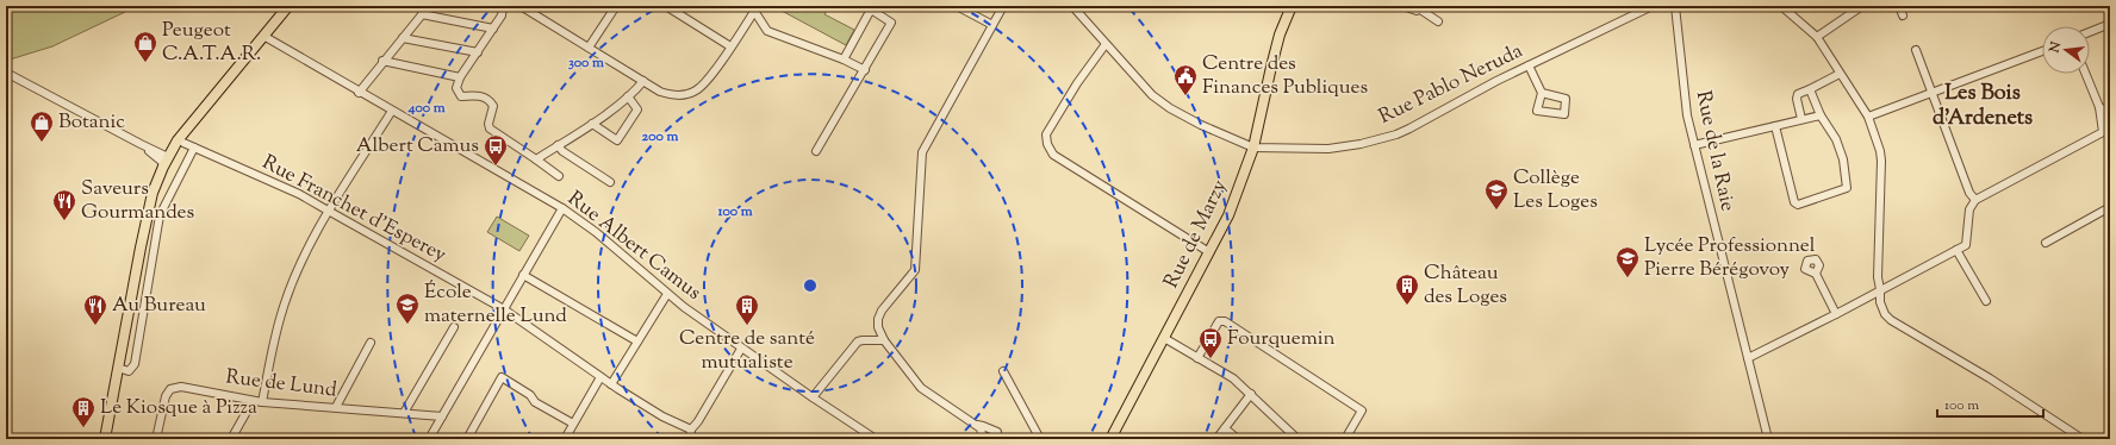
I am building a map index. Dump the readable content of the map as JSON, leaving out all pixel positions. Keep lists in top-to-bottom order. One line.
{"streets":{"main road":["Rue de Marzy"],"street":["Rue Pablo Neruda","Rue de la Raie","Rue Franchet d'Esperey","Rue Albert Camus","Rue de Lund"]},"crossings":[["Rue Pablo Neruda","Rue de Marzy"]],"districts":["Les Bois d'Ardenets"],"places":{"shop":["Peugeot C.A.T.A.R.","Botanic"],"public building":["Centre des Finances Publiques"],"bus stop":["Albert Camus","Fourquemin"],"school or university":["Collège Les Loges","Lycée Professionnel Pierre Bérégovoy","École maternelle Lund"],"restaurant":["Saveurs Gourmandes","Au Bureau"],"building":["Château des Loges","Centre de santé mutualiste","Le Kiosque à Pizza"]},"scale_bar":"100 m","north":"left","rings":["300 m","400 m","200 m","100 m"]}
